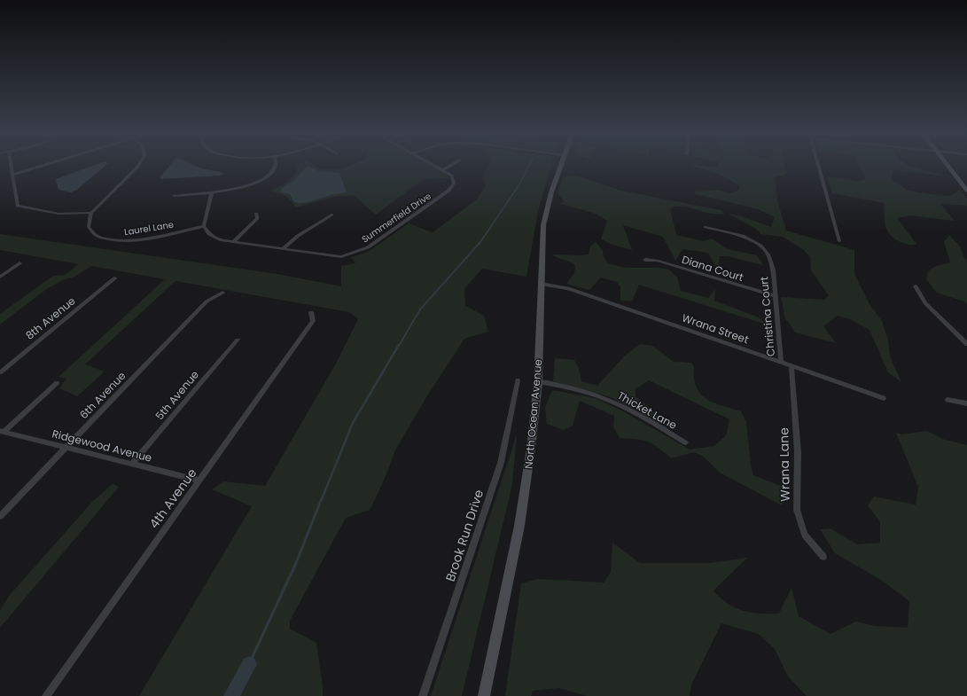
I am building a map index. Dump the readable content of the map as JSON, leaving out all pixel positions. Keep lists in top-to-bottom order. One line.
{"streets":{"main road":["North Ocean Avenue"],"street":["Summerfield Drive","Laurel Lane","Diana Court","Christina Court","8th Avenue","Wrana Street","6th Avenue","5th Avenue","Thicket Lane","Ridgewood Avenue","Wrana Lane","4th Avenue","Brook Run Drive"]},"crossings":[["Summerfield Drive","Laurel Lane"],["Diana Court","Christina Court"],["Christina Court","Wrana Street"],["Wrana Street","North Ocean Avenue"],["Wrana Street","Wrana Lane"],["6th Avenue","Ridgewood Avenue"],["5th Avenue","Ridgewood Avenue"],["Thicket Lane","North Ocean Avenue"],["Ridgewood Avenue","4th Avenue"]]}
